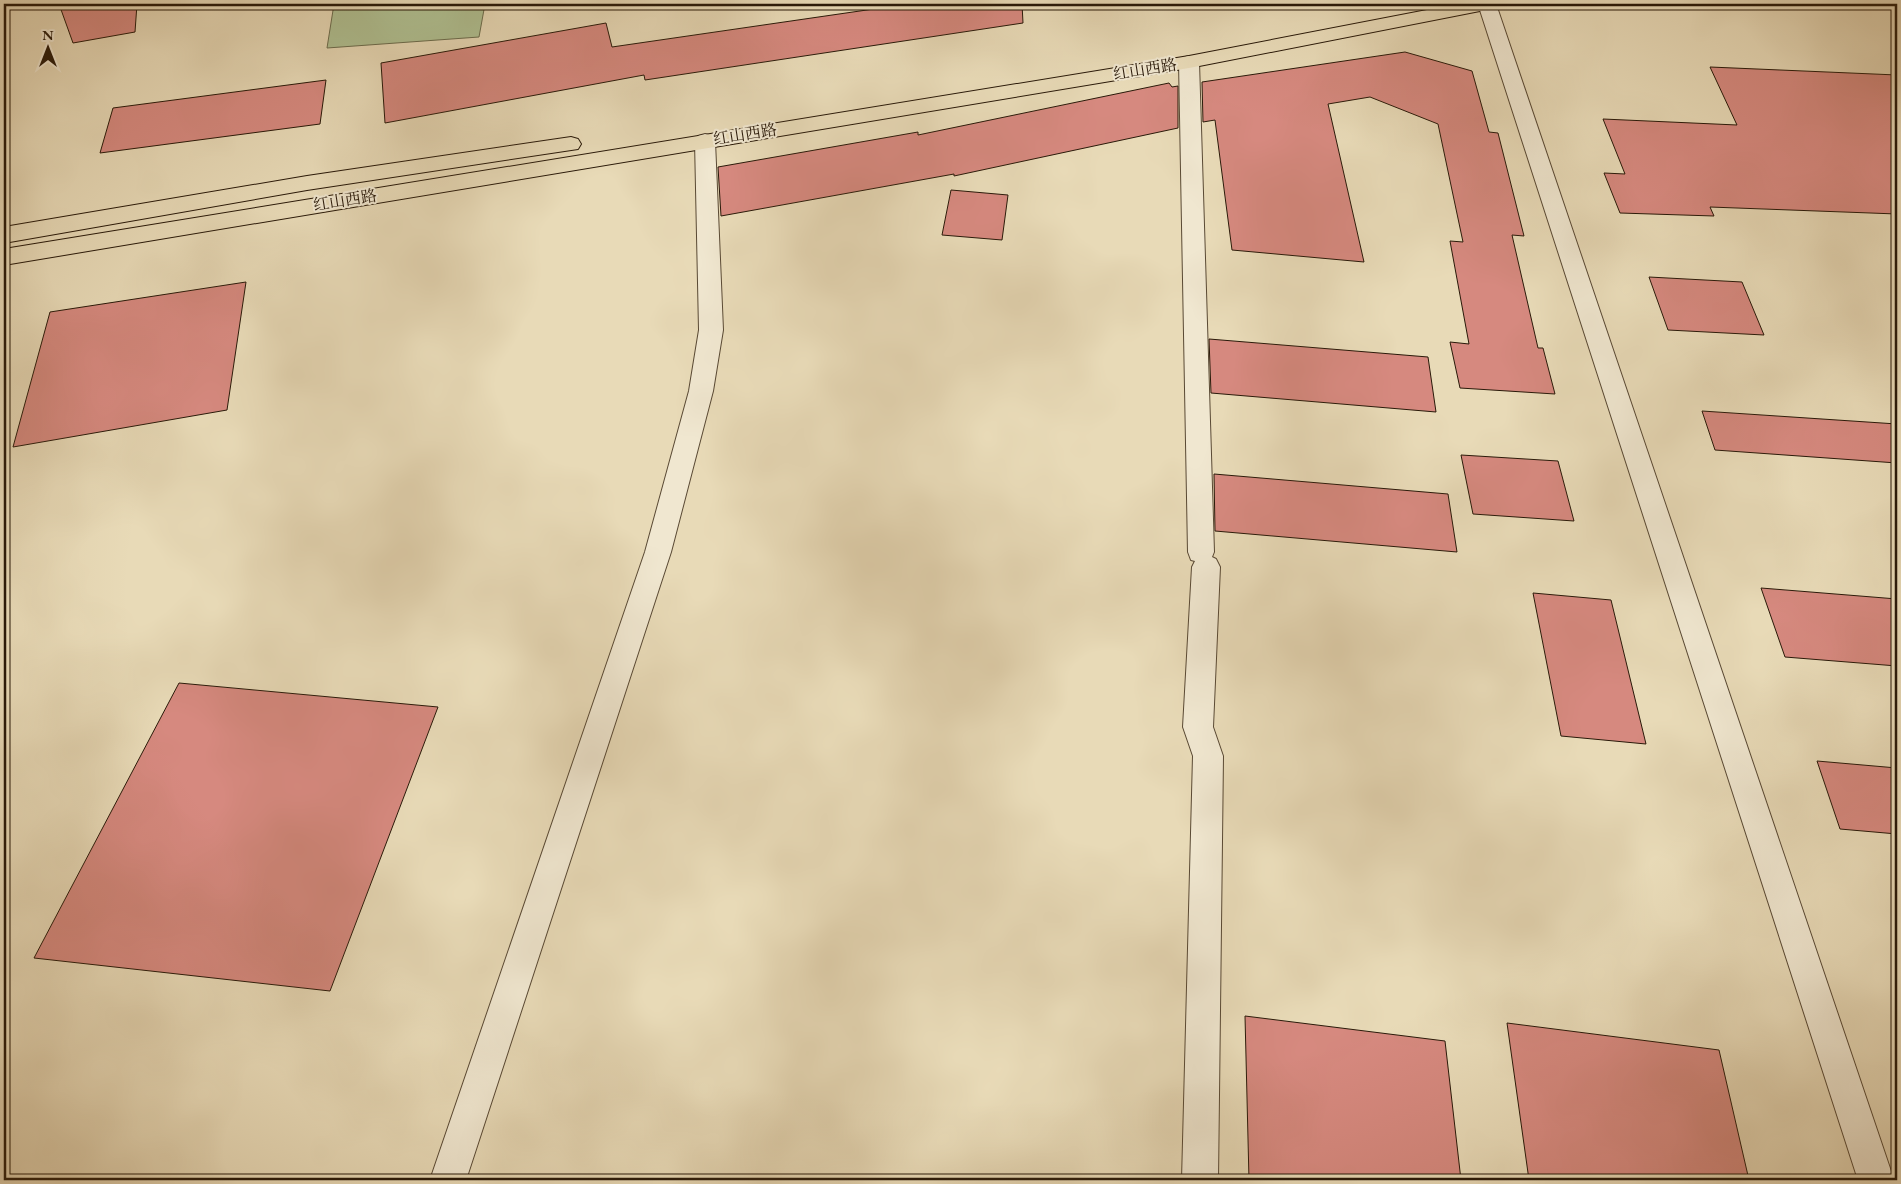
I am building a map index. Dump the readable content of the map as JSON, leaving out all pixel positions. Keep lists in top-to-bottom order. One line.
{"streets":{"main road":["红山西路"]},"north":"top"}
